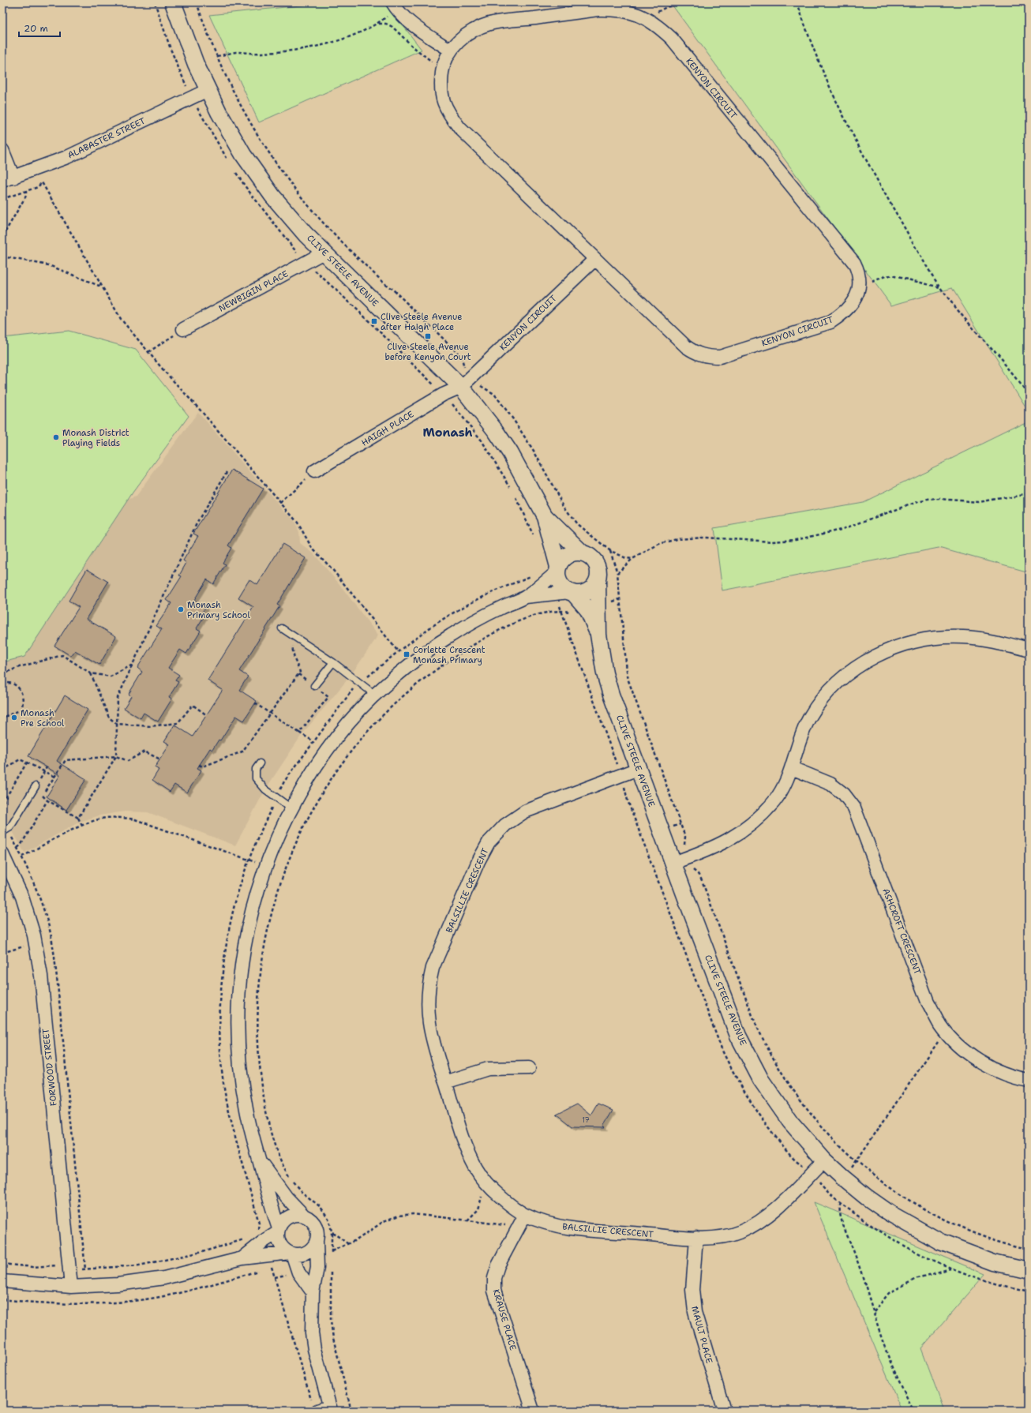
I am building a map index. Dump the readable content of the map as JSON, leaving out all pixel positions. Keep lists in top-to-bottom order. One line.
{"streets":{"street":["KENYON CIRCUIT","ALABASTER STREET","CLIVE STEELE AVENUE","NEWBIGIN PLACE","HAIGH PLACE","BALSILLIE CRESCENT","ASHCROFT CRESCENT","FORWOOD STREET","KRAUSE PLACE","MAULT PLACE"]},"crossings":[["KENYON CIRCUIT","CLIVE STEELE AVENUE"],["KENYON CIRCUIT","HAIGH PLACE"],["ALABASTER STREET","CLIVE STEELE AVENUE"],["CLIVE STEELE AVENUE","NEWBIGIN PLACE"],["CLIVE STEELE AVENUE","HAIGH PLACE"],["CLIVE STEELE AVENUE","BALSILLIE CRESCENT"],["BALSILLIE CRESCENT","KRAUSE PLACE"],["BALSILLIE CRESCENT","MAULT PLACE"]],"districts":["Monash"],"places":{"transit":["Clive Steele Avenue after Haigh Place","Clive Steele Avenue before Kenyon Court","Corlette Crescent Monash Primary"],"other":["Monash District Playing Fields","Monash Primary School","Monash Pre School"]},"house_numbers":["17"],"scale_bar":"20 m"}
